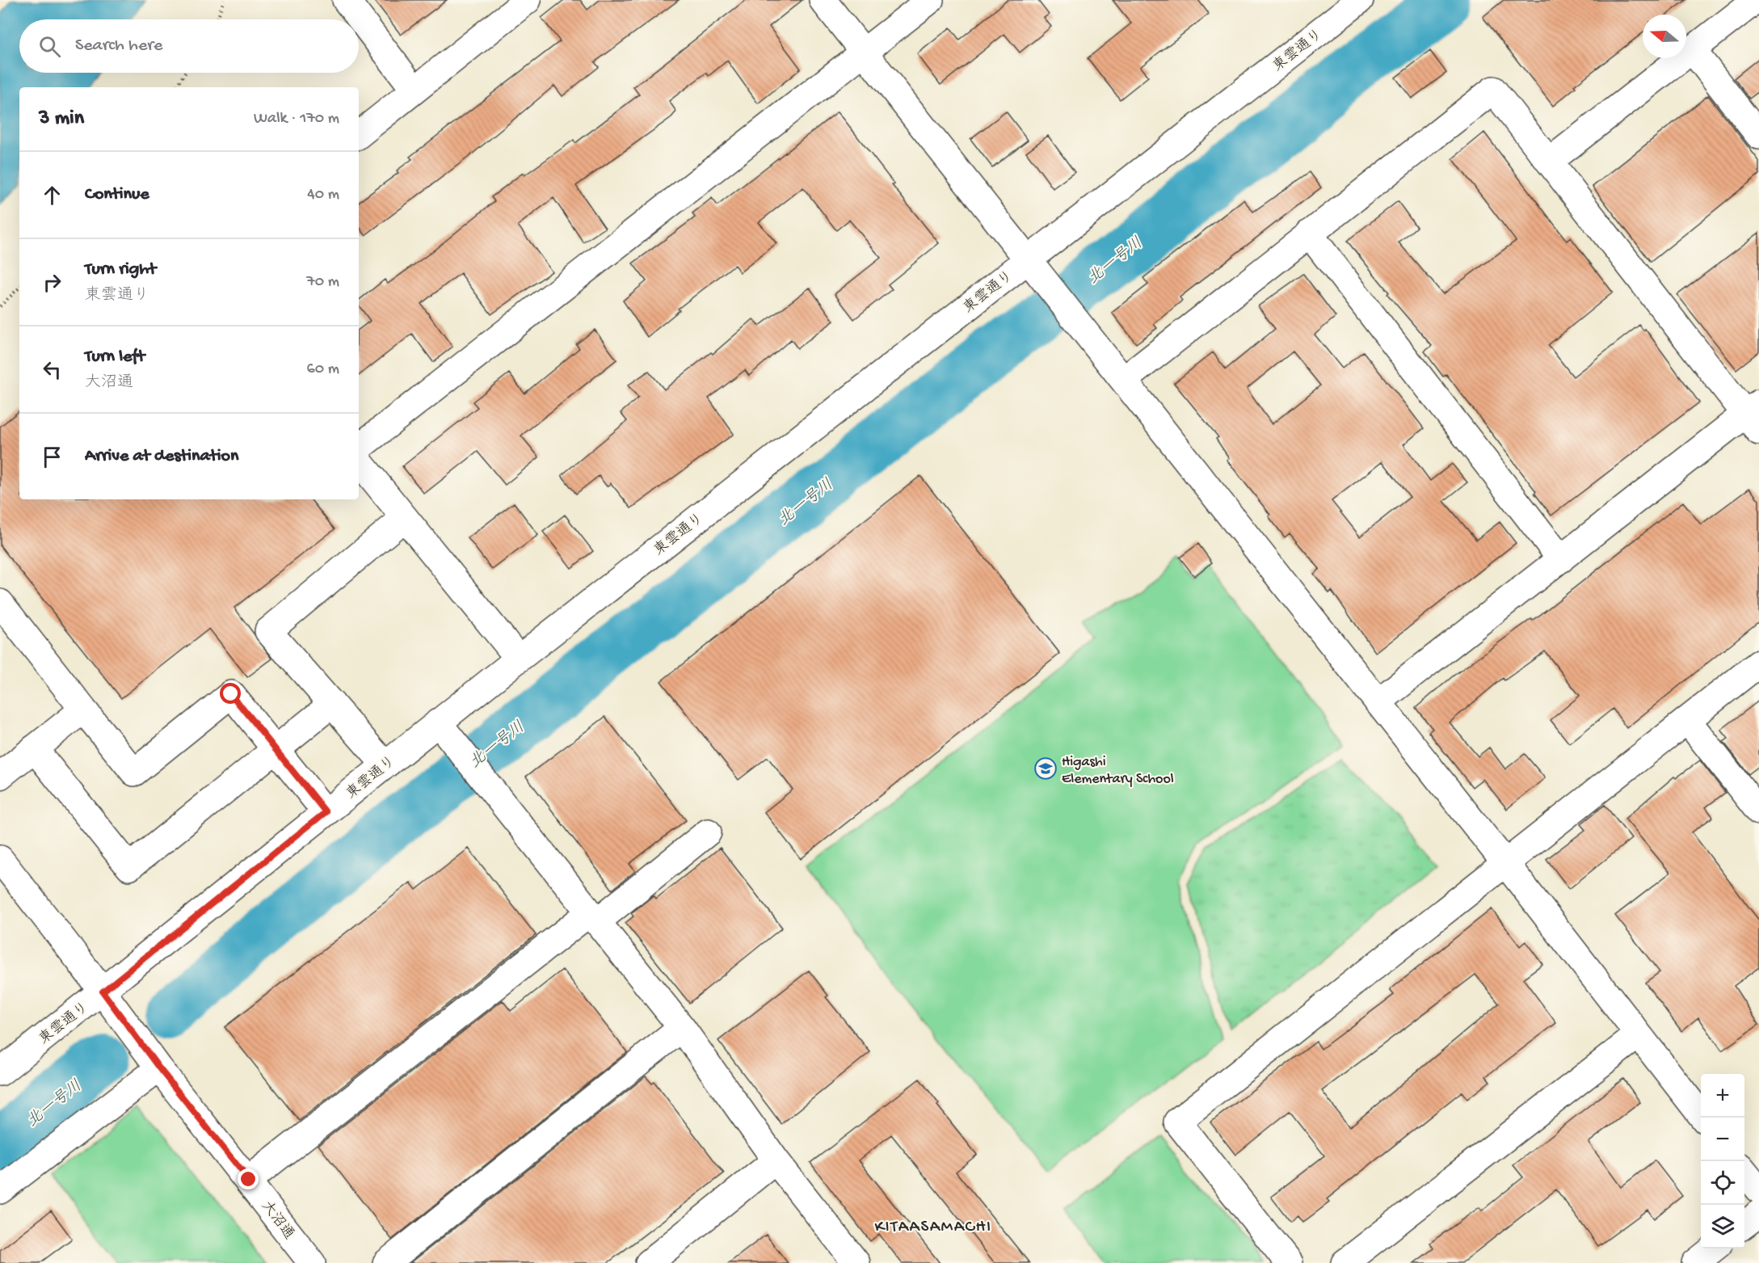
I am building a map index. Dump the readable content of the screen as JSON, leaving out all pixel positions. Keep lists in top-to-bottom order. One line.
{"streets":{"street":["東雲通り","大沼通"]},"crossings":[["東雲通り","大沼通"]],"districts":["KITAASAMACHI"],"water":["北一号川"],"places":{"school or university":["Higashi Elementary School"]},"north":"left","page":{"search":"Search here","heading":["3 min","Walk · 170 m"],"list":[["Continue","40 m"],["Turn right","東雲通り","70 m"],["Turn left","大沼通","60 m"],"Arrive at destination"],"map_buttons":["+","−"]}}
